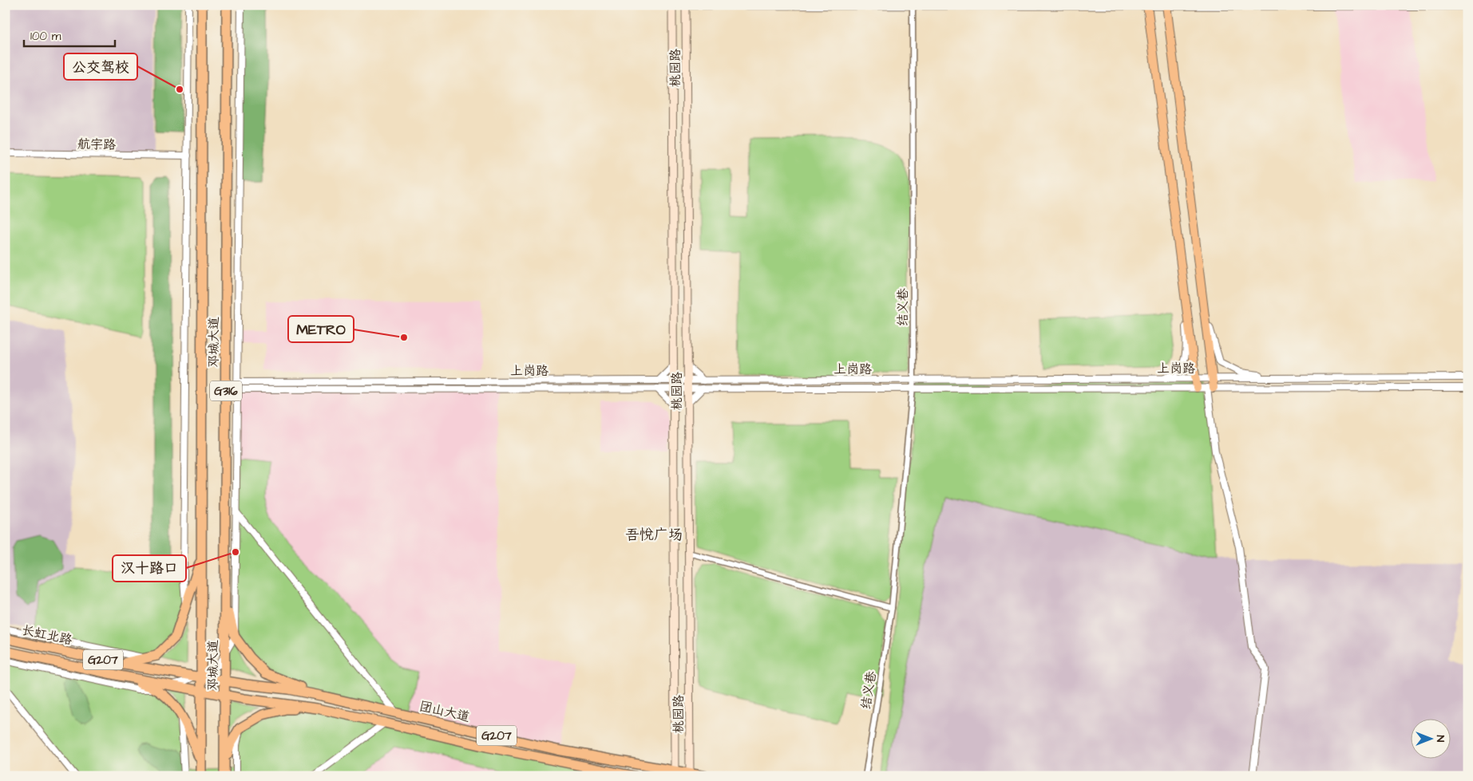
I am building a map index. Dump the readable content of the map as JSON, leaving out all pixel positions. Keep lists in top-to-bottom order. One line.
{"streets":{"highway":["邓城大道","G316","长虹北路","G207","团山大道"],"main road":["桃园路"],"street":["航宇路","结义巷","上岗路"]},"crossings":[["桃园路","上岗路"],["桃园路","团山大道"],["结义巷","上岗路"],["邓城大道","长虹北路"],["邓城大道","团山大道"],["长虹北路","团山大道"]],"districts":["吾悦广场"],"places":["公交驾校","METRO","汉十路口"],"scale_bar":"100 m","north":"right"}
